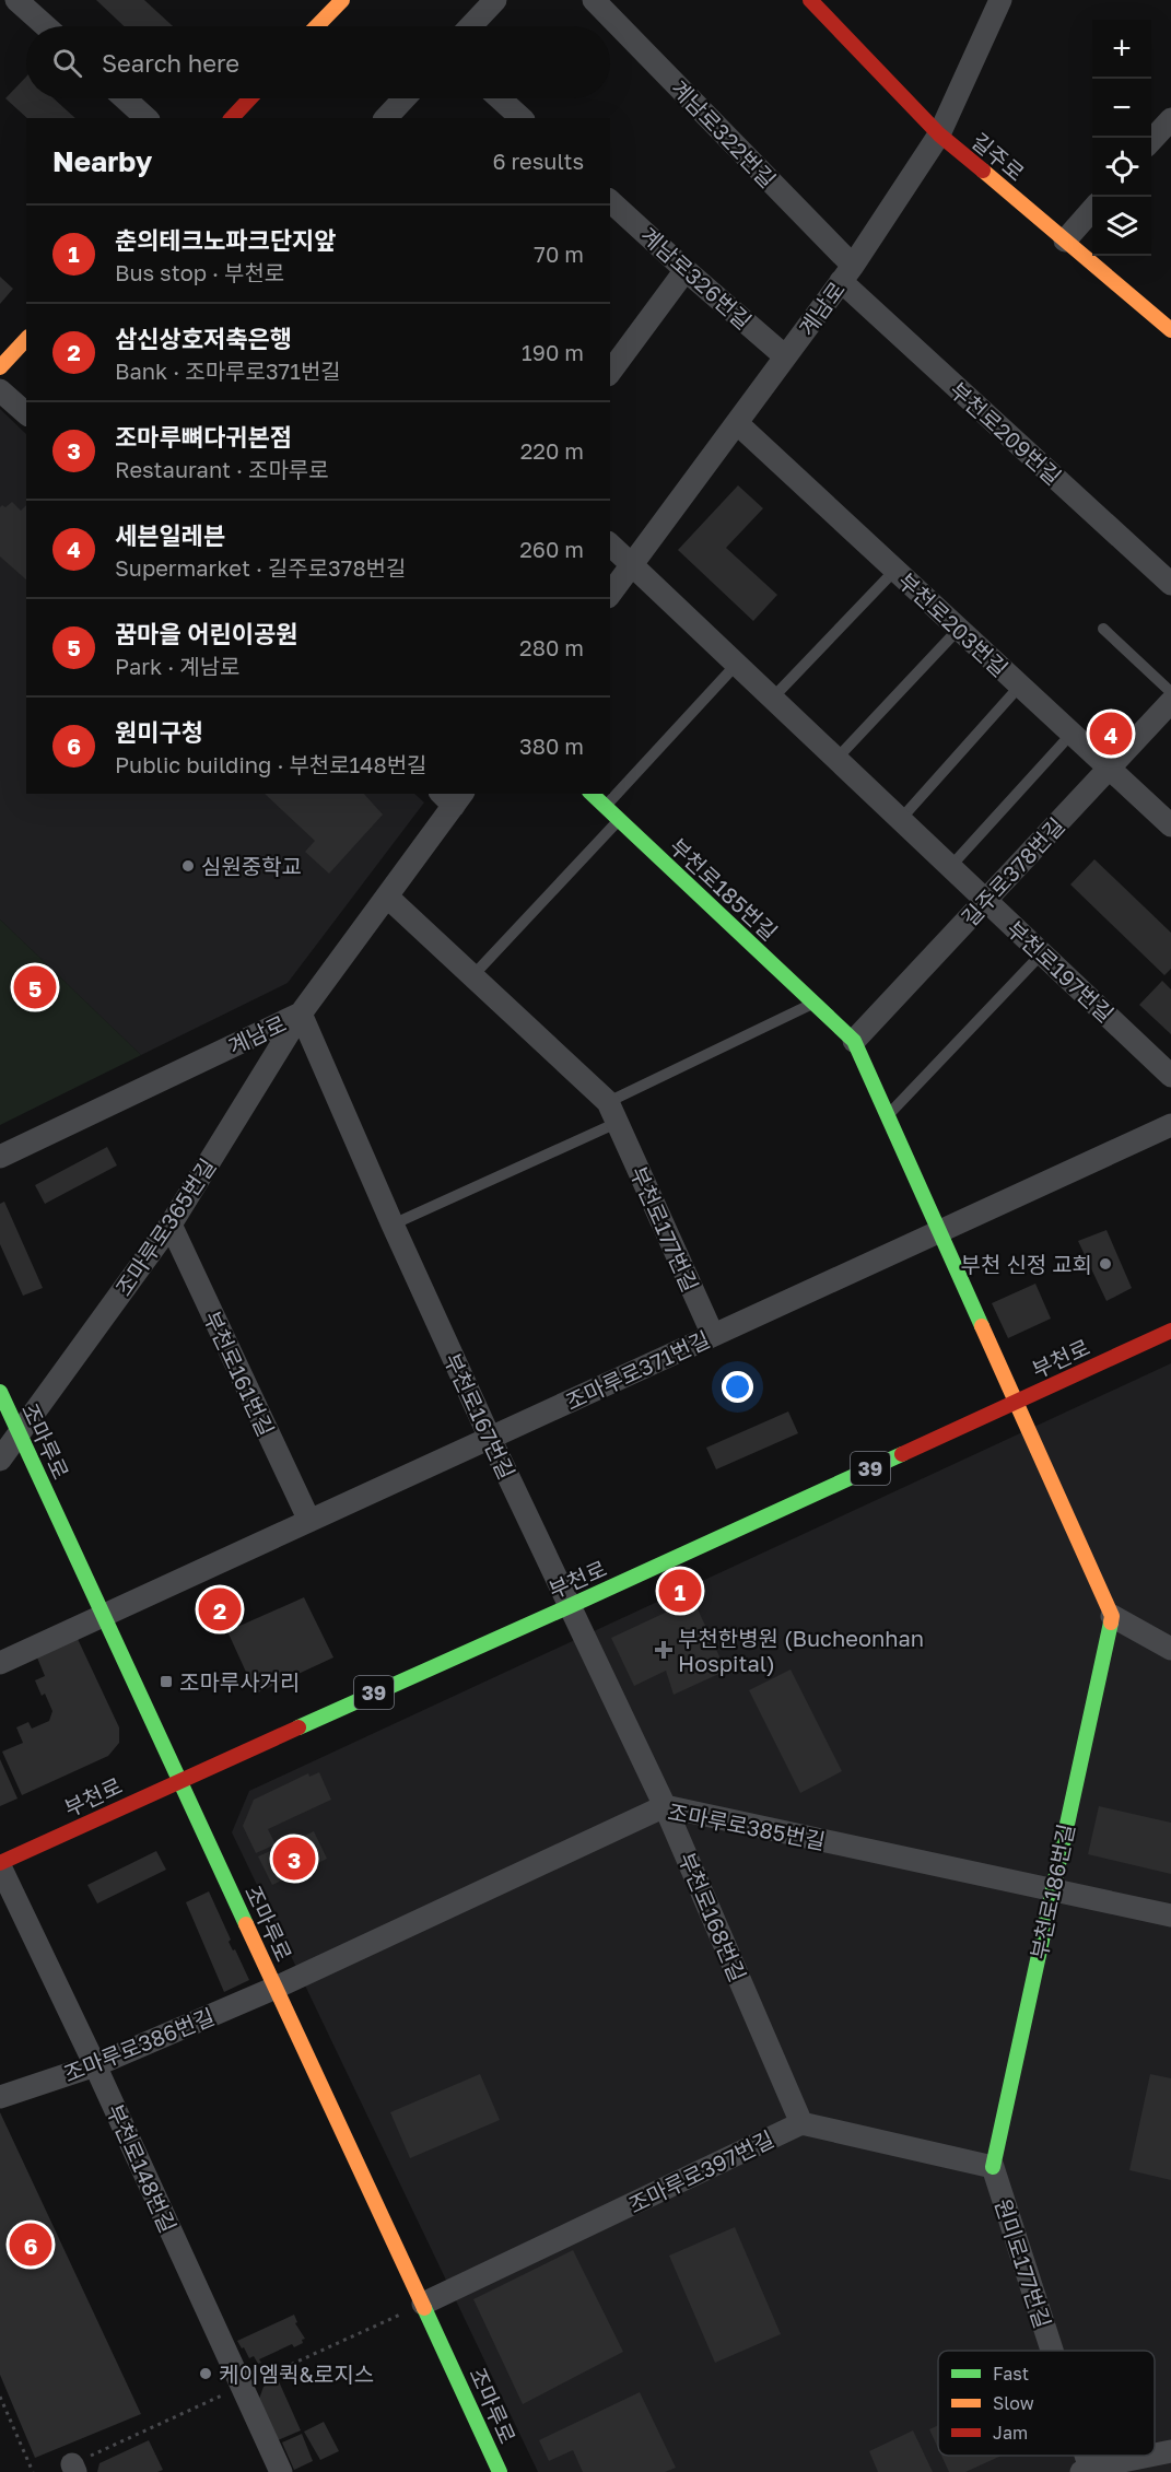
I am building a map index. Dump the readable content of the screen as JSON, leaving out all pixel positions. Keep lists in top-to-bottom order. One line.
{"streets":{"street":["계남로322번길","길주로","계남로326번길","계남로","부천로209번길","부천로203번길","길주로378번길","부천로185번길","부천로197번길","조마루로365번길","부천로177번길","부천로","조마루로371번길","부천로161번길","부천로167번길","조마루로","39","조마루로385번길","부천로186번길","부천로168번길","조마루로386번길","부천로148번길","조마루로397번길","원미로177번길"]},"crossings":[["계남로322번길","계남로"],["계남로322번길","부천로209번길"],["길주로","계남로"],["계남로326번길","계남로"],["계남로","부천로209번길"],["계남로","부천로203번길"],["계남로","부천로197번길"],["계남로","조마루로365번길"],["계남로","부천로177번길"],["계남로","부천로167번길"],["부천로203번길","길주로378번길"],["길주로378번길","부천로185번길"],["길주로378번길","부천로197번길"],["부천로185번길","부천로"],["부천로185번길","조마루로371번길"],["조마루로365번길","부천로161번길"],["조마루로365번길","부천로167번길"],["조마루로365번길","조마루로"],["부천로177번길","조마루로371번길"],["부천로","부천로167번길"],["부천로","조마루로"],["부천로","부천로168번길"],["부천로","부천로148번길"],["조마루로371번길","부천로161번길"],["조마루로371번길","부천로167번길"],["조마루로371번길","조마루로"],["부천로167번길","부천로168번길"],["조마루로","조마루로385번길"],["조마루로","조마루로386번길"],["조마루로","조마루로397번길"],["조마루로385번길","부천로186번길"],["조마루로385번길","부천로168번길"],["조마루로385번길","조마루로386번길"],["부천로186번길","원미로177번길"],["부천로168번길","조마루로397번길"],["조마루로386번길","부천로148번길"]],"places":{"other":["심원중학교","부천 신정 교회","케이엠퀵&로지스"],"health":["부천한병원 (Bucheonhan Hospital)"],"transit":["조마루사거리"]},"legend":["Fast","Slow","Jam"],"page":{"map_buttons":["+","−"],"search":"Search here","heading":["Nearby","6 results"],"list":[{"mark":"1","name":"춘의테크노파크단지앞","note":"Bus stop · 부천로","value":"70 m"},{"mark":"2","name":"삼신상호저축은행","note":"Bank · 조마루로371번길","value":"190 m"},{"mark":"3","name":"조마루뼈다귀본점","note":"Restaurant · 조마루로","value":"220 m"},{"mark":"4","name":"세븐일레븐","note":"Supermarket · 길주로378번길","value":"260 m"},{"mark":"5","name":"꿈마을 어린이공원","note":"Park · 계남로","value":"280 m"},{"mark":"6","name":"원미구청","note":"Public building · 부천로148번길","value":"380 m"}],"pins":["4","5","1","2","3","6"]}}
